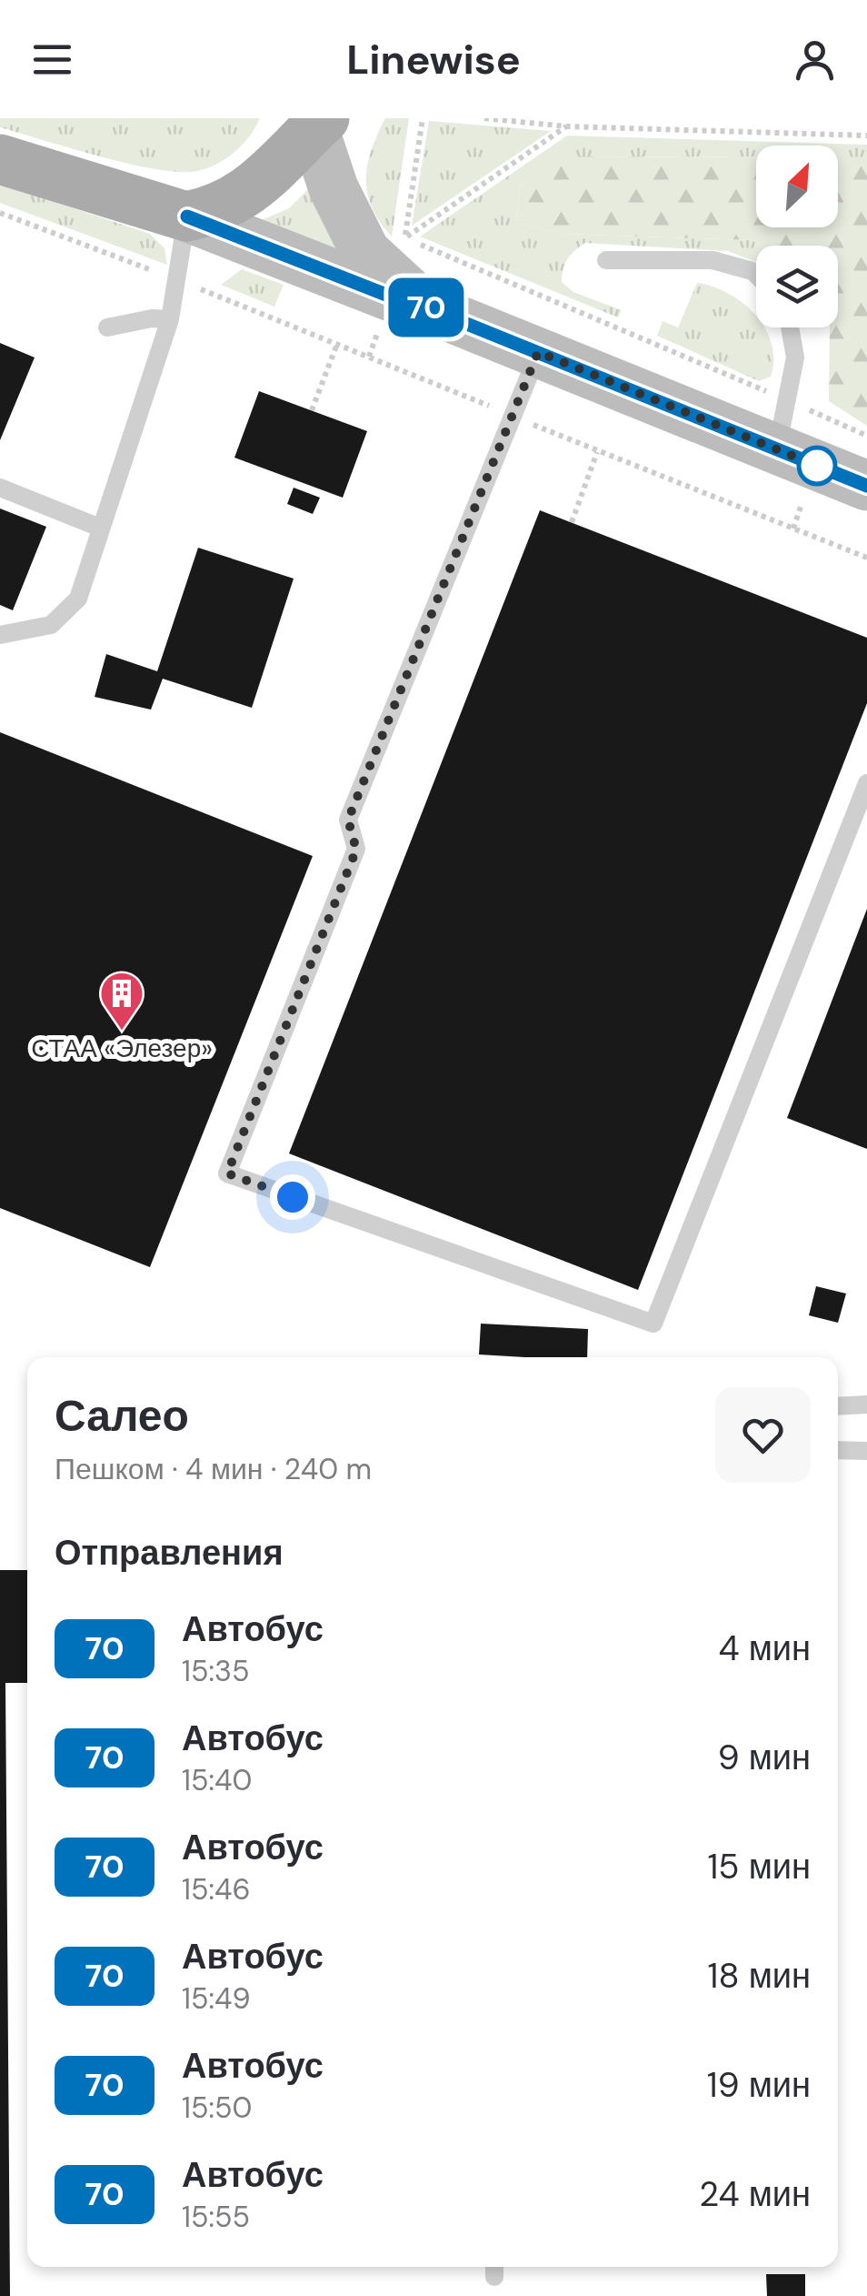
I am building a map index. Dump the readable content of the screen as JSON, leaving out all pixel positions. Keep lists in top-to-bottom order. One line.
{"places":{"building":["СТАА «Элезер»"]},"lines":["bus line 70"],"north":"top right","page":{"header":"Linewise","on_map":"70","heading":[["Салео","Пешком · 4 мин · 240 m"],"Отправления"],"list":[{"mark":"70","name":"Автобус","note":"15:35","value":"4 мин"},{"mark":"70","name":"Автобус","note":"15:40","value":"9 мин"},{"mark":"70","name":"Автобус","note":"15:46","value":"15 мин"},{"mark":"70","name":"Автобус","note":"15:49","value":"18 мин"},{"mark":"70","name":"Автобус","note":"15:50","value":"19 мин"},{"mark":"70","name":"Автобус","note":"15:55","value":"24 мин"}]}}
